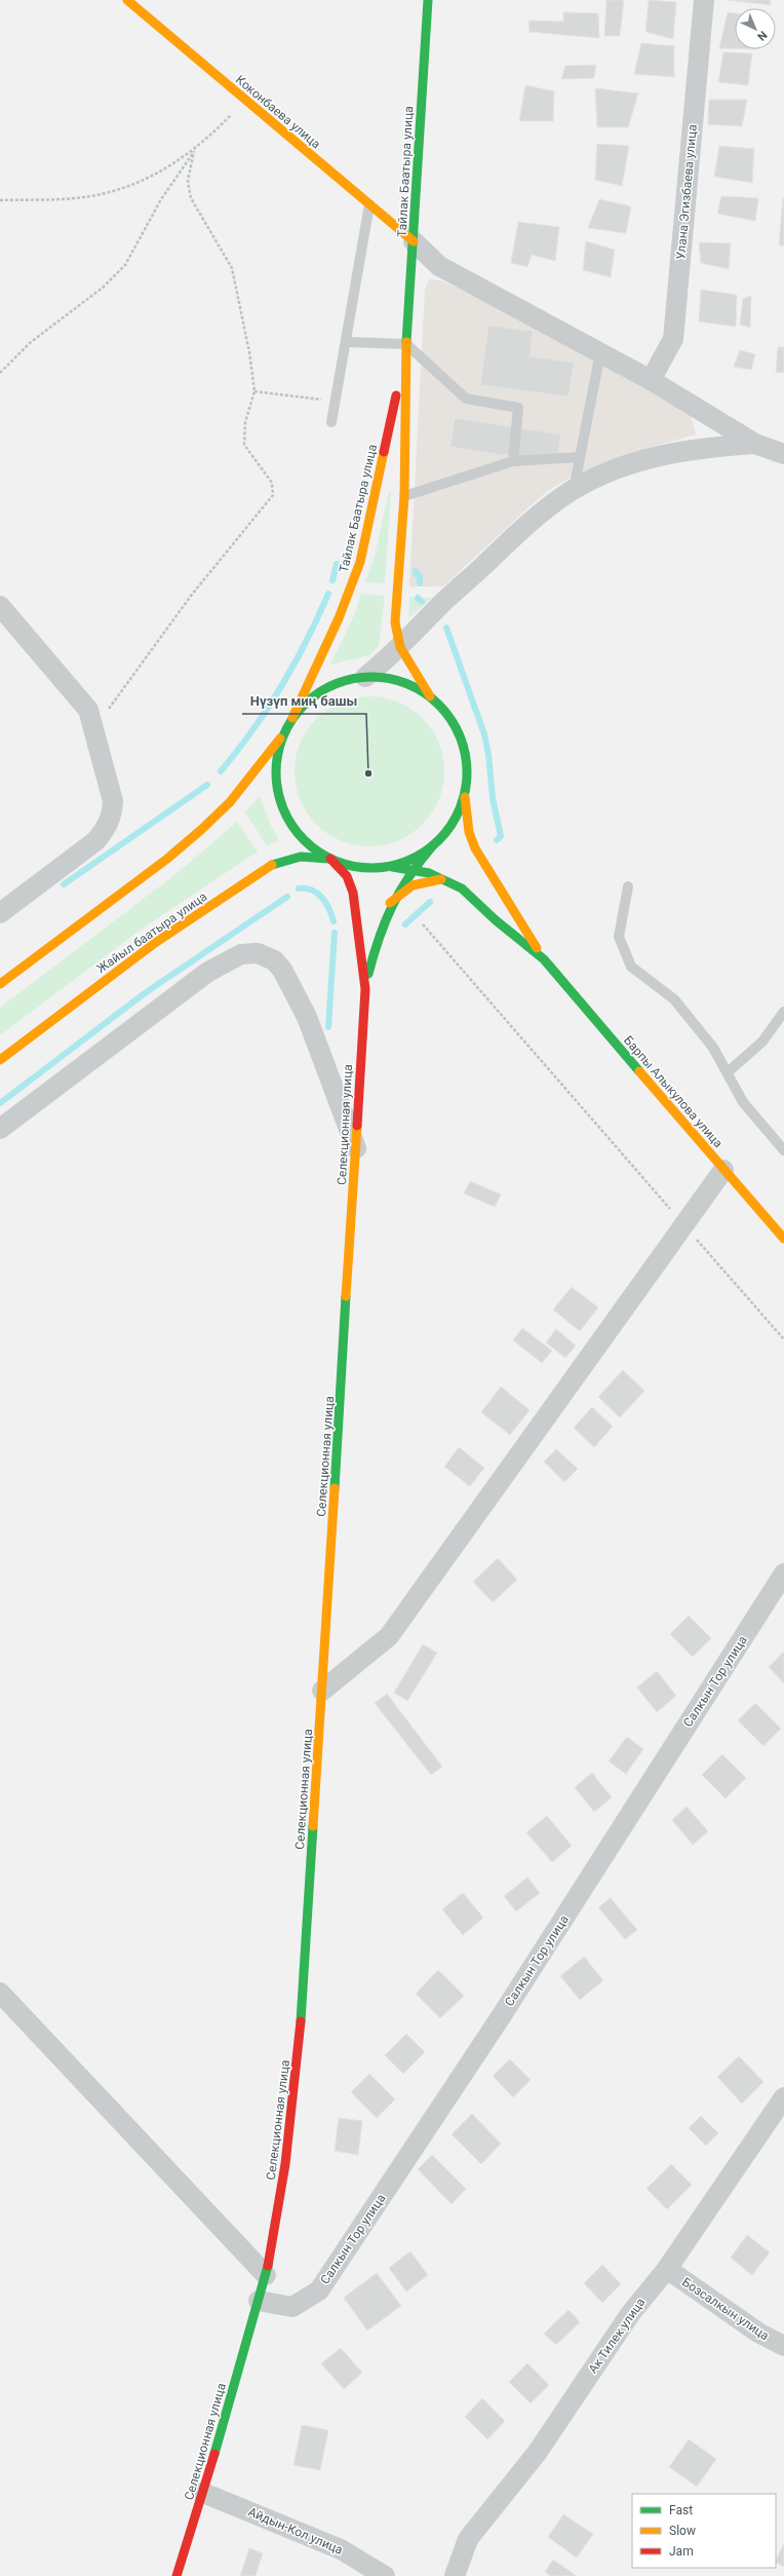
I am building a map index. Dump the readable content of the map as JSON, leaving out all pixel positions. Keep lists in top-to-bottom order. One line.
{"streets":{"main road":["Коконбаева улица","Тайлак Баатыра улица","Жайыл баатыра улица","Барпы Алыкулова улица","Селекционная улица"],"street":["Улана Эгизбаева улица","Салкын Тор улица","Бозсалкын улица","Ак Тилек улица","Айдын-Кол улица"]},"crossings":[["Коконбаева улица","Тайлак Баатыра улица"],["Тайлак Баатыра улица","Барпы Алыкулова улица"],["Жайыл баатыра улица","Селекционная улица"],["Барпы Алыкулова улица","Селекционная улица"],["Селекционная улица","Салкын Тор улица"],["Селекционная улица","Айдын-Кол улица"],["Бозсалкын улица","Ак Тилек улица"]],"places":["Нүзүп миң башы"],"legend":["Fast","Slow","Jam"],"north":"bottom right"}
